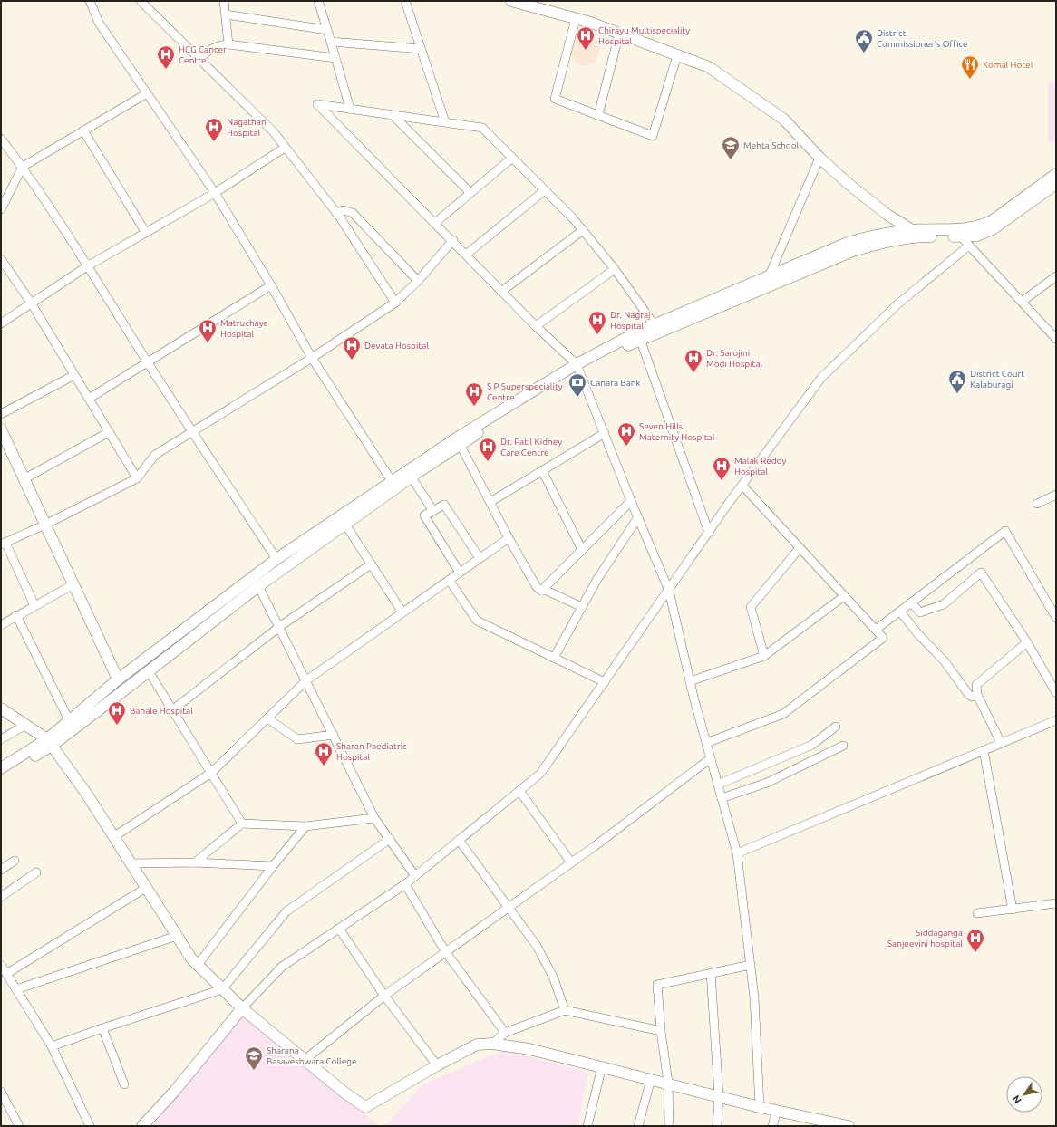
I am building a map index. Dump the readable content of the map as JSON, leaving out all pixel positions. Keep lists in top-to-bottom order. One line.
{"places":{"hospital":["Chirayu Multispeciality Hospital","HCG Cancer Centre","Nagathan Hospital","Dr. Nagraj Hospital","Matruchaya Hospital","Devata Hospital","Dr. Sarojini Modi Hospital","S P Superspeciality Centre","Seven Hills Maternity Hospital","Dr. Patil Kidney Care Centre","Malak Reddy Hospital","Banale Hospital","Sharan Paediatric Hospital","Siddaganga Sanjeevini hospital"],"public building":["District Commissioner's Office","District Court Kalaburagi"],"restaurant":["Komal Hotel"],"school or university":["Mehta School","Sharana Basaveshwara College"],"bank":["Canara Bank"]},"north":"bottom left"}
